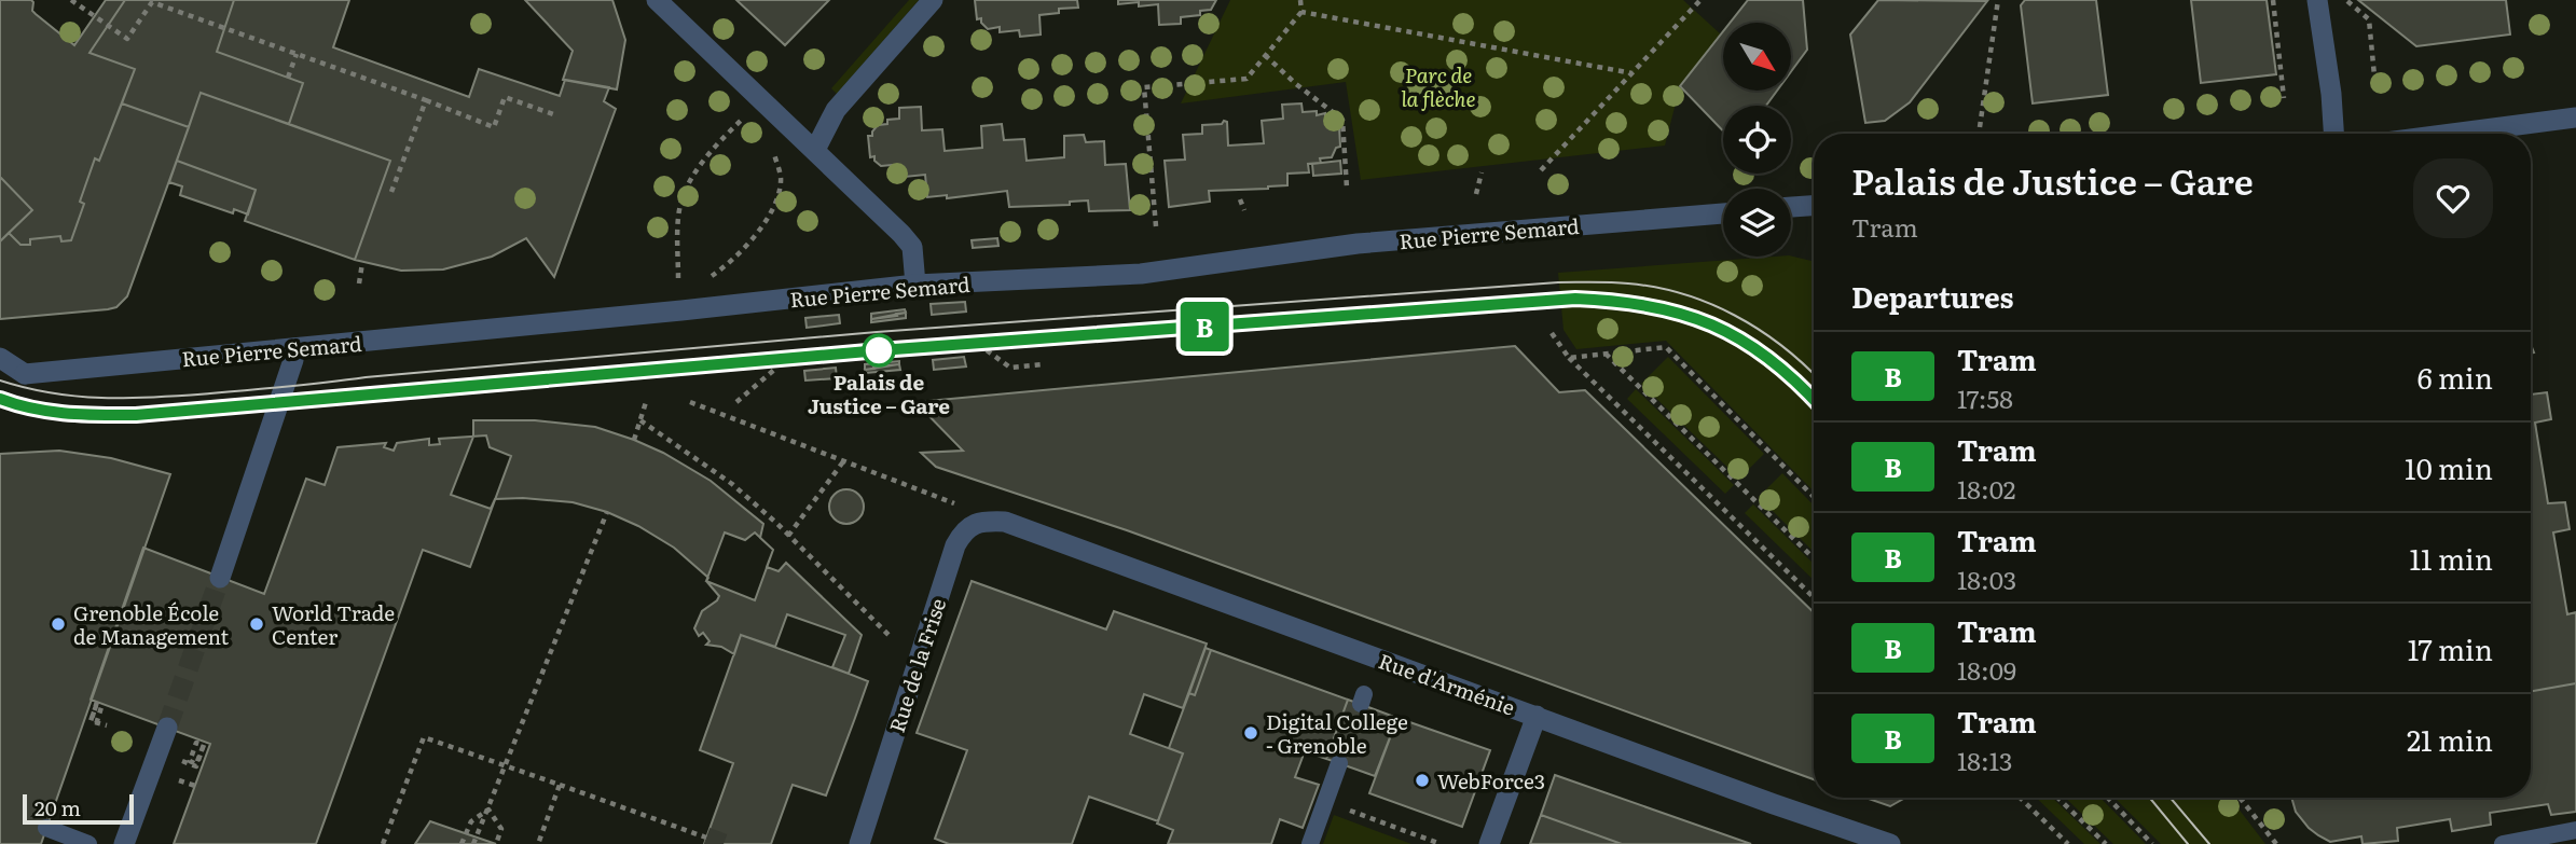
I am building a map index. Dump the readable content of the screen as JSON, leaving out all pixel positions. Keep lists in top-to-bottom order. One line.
{"streets":{"street":["Rue Pierre Semard","Rue de la Frise","Rue d'Arménie"]},"crossings":[["Rue de la Frise","Rue d'Arménie"]],"parks":["Parc de la flèche"],"places":["Palais de Justice – Gare","Grenoble École de Management","World Trade Center","Digital College - Grenoble","WebForce3"],"lines":["tram line B"],"scale_bar":"20 m","north":"bottom right","page":{"on_map":"B","heading":[["Palais de Justice – Gare","Tram"],"Departures"],"list":[{"mark":"B","name":"Tram","note":"17:58","value":"6 min"},{"mark":"B","name":"Tram","note":"18:02","value":"10 min"},{"mark":"B","name":"Tram","note":"18:03","value":"11 min"},{"mark":"B","name":"Tram","note":"18:09","value":"17 min"},{"mark":"B","name":"Tram","note":"18:13","value":"21 min"}],"scale":"20 m"}}
